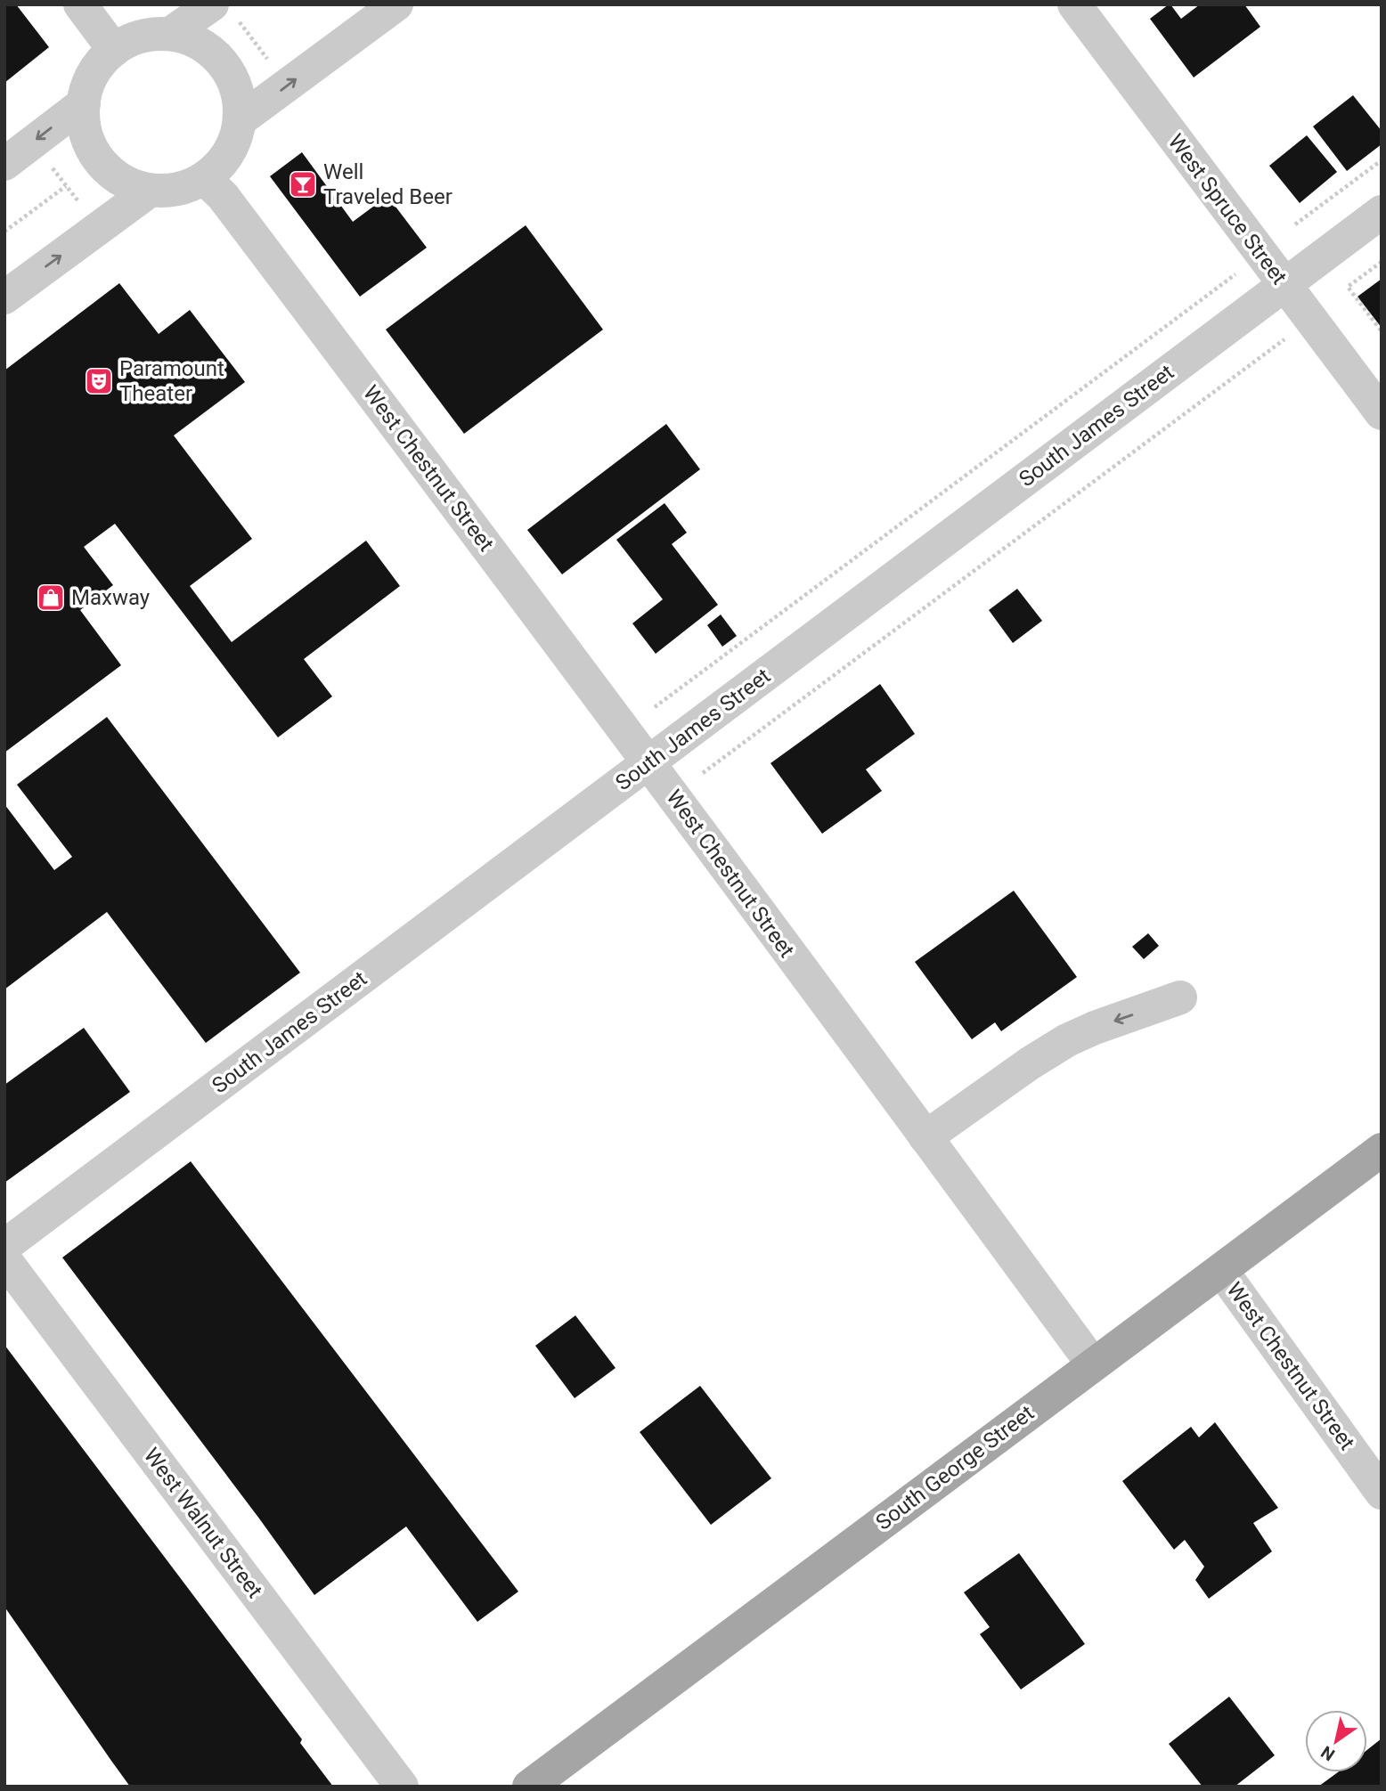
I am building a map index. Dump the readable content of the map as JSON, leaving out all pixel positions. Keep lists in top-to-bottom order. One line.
{"streets":{"main road":["South George Street"],"street":["West Spruce Street","South James Street","West Chestnut Street","West Walnut Street"]},"crossings":[["West Spruce Street","South James Street"],["South James Street","West Chestnut Street"],["West Chestnut Street","South George Street"]],"places":{"bar":["Well Traveled Beer"],"theatre":["Paramount Theater"],"shop":["Maxway"]},"north":"bottom left"}
